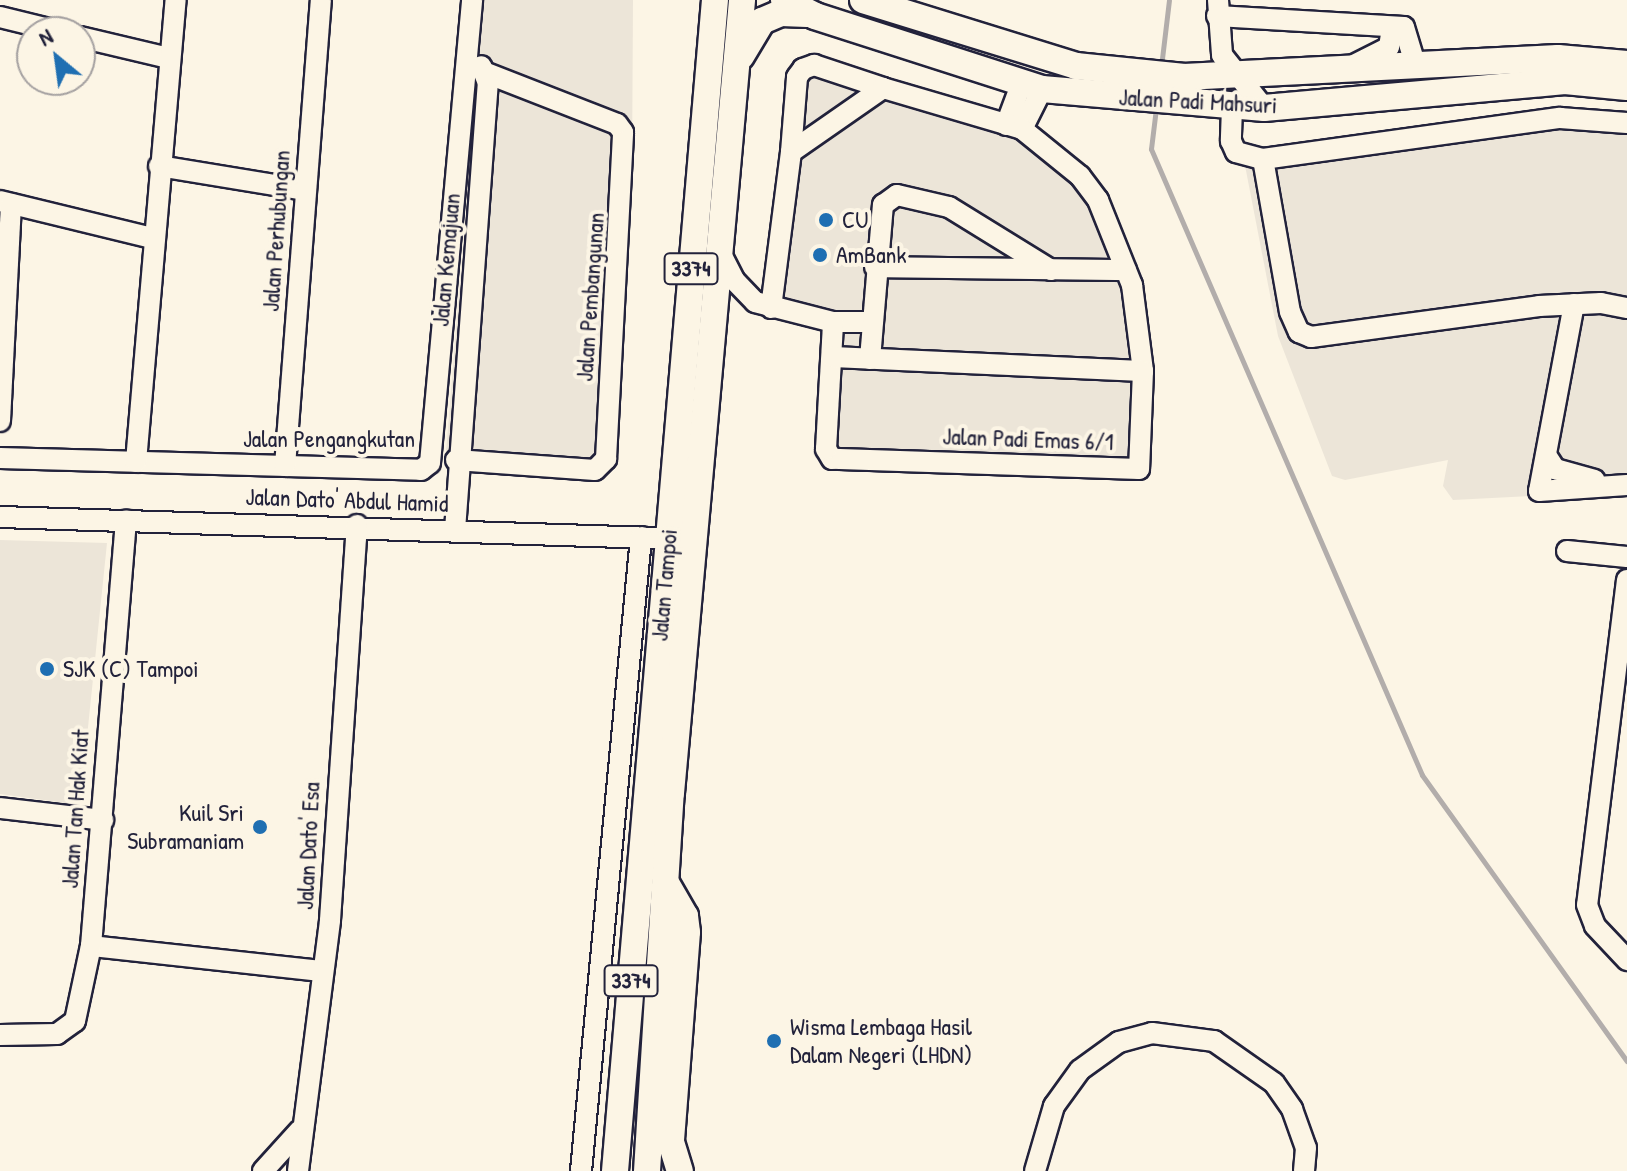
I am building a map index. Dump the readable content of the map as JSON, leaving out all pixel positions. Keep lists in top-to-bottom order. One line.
{"streets":{"main road":["Jalan Padi Mahsuri","3374","Jalan Tampoi"],"street":["Jalan Perhubungan","Jalan Kemajuan","Jalan Pembangunan","Jalan Pengangkutan","Jalan Padi Emas 6/1","Jalan Dato' Abdul Hamid","Jalan Tan Hak Kiat","Jalan Dato' Esa"]},"crossings":[["Jalan Perhubungan","Jalan Pengangkutan"],["Jalan Kemajuan","Jalan Pembangunan"],["Jalan Kemajuan","Jalan Dato' Abdul Hamid"],["Jalan Dato' Abdul Hamid","Jalan Tampoi"],["Jalan Dato' Abdul Hamid","Jalan Tan Hak Kiat"],["Jalan Dato' Abdul Hamid","Jalan Dato' Esa"]],"places":["CU","AmBank","SJK (C) Tampoi","Kuil Sri Subramaniam","Wisma Lembaga Hasil Dalam Negeri (LHDN)"],"north":"top left"}
